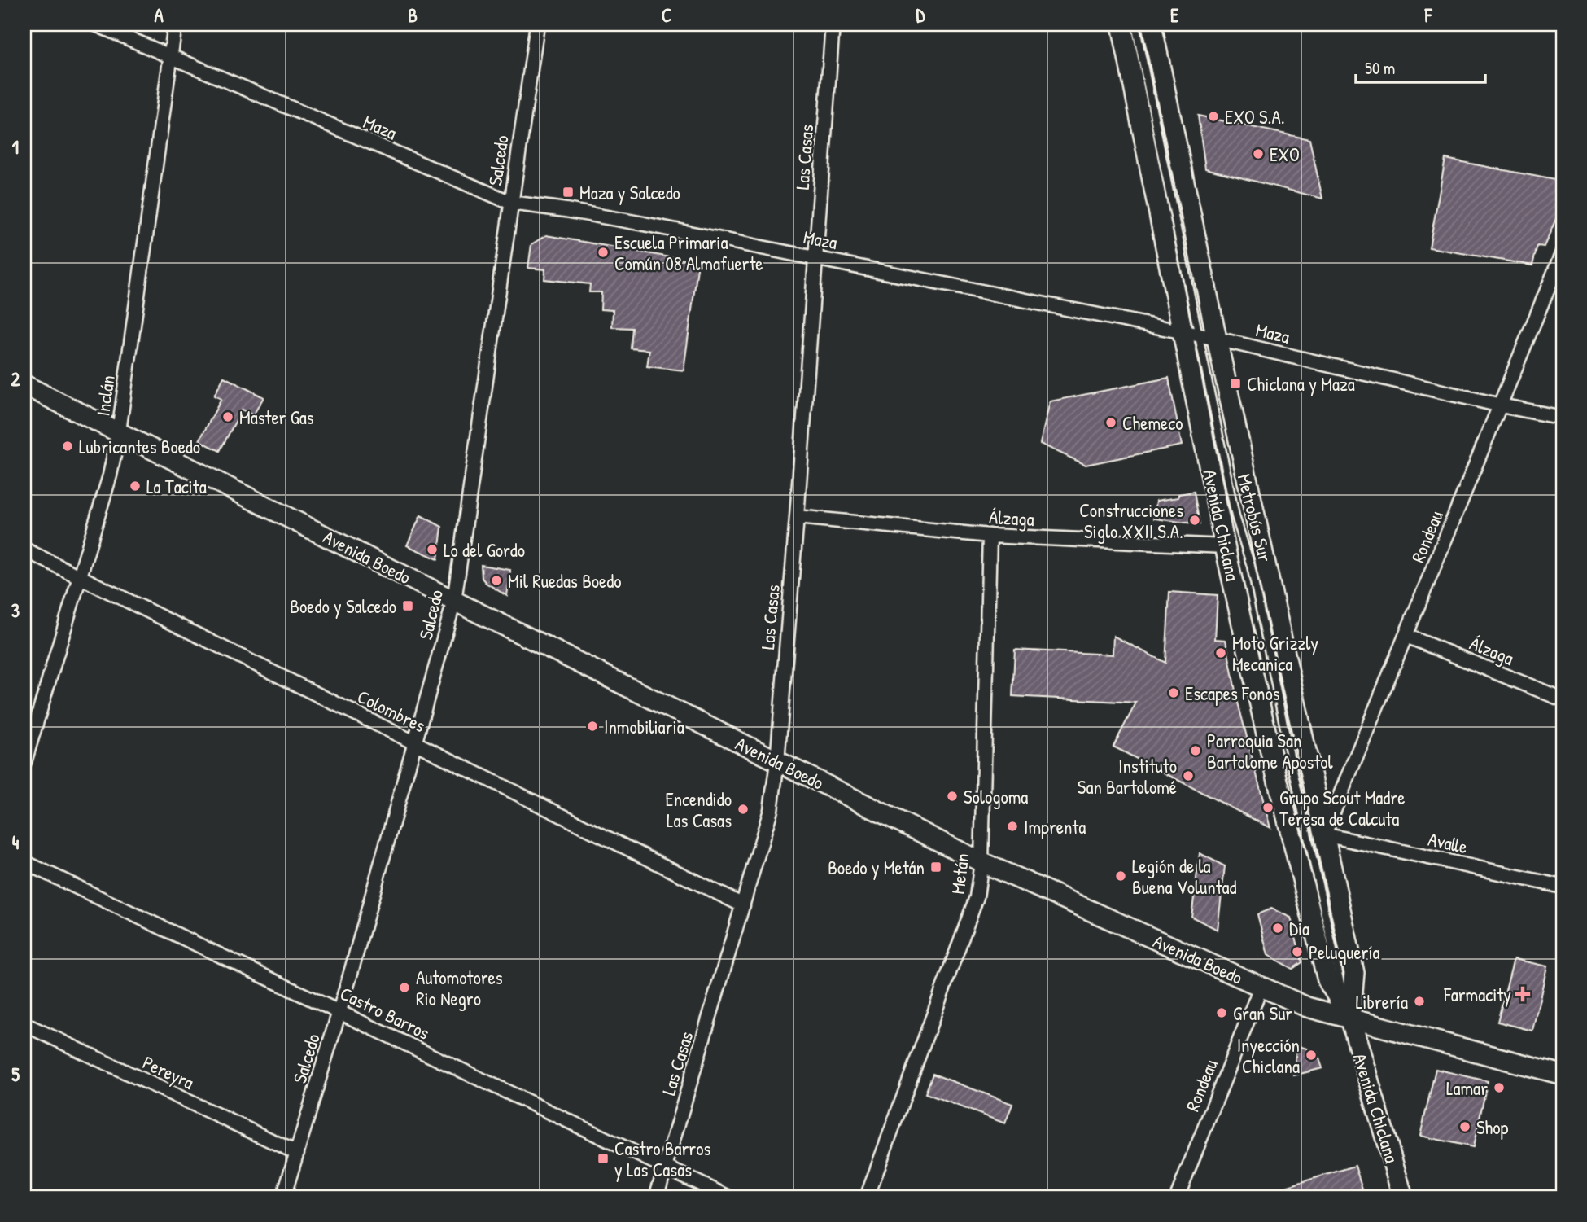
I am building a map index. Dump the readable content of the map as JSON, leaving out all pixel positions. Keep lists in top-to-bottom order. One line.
{"streets":{"main road":["Avenida Chiclana","Avenida Boedo"],"street":["Maza","Las Casas","Salcedo","Inclán","Álzaga","Rondeau","Colombres","Avalle","Metán","Castro Barros","Pereyra"],"lane":["Metrobús Sur"]},"crossings":[["Maza","Las Casas"],["Maza","Salcedo"],["Maza","Inclán"],["Maza","Metrobús Sur"],["Maza","Avenida Chiclana"],["Maza","Rondeau"],["Las Casas","Álzaga"],["Las Casas","Avenida Boedo"],["Las Casas","Colombres"],["Las Casas","Castro Barros"],["Salcedo","Avenida Boedo"],["Salcedo","Colombres"],["Salcedo","Castro Barros"],["Salcedo","Pereyra"],["Inclán","Avenida Boedo"],["Inclán","Colombres"],["Álzaga","Avenida Chiclana"],["Álzaga","Rondeau"],["Álzaga","Metán"],["Metrobús Sur","Avenida Chiclana"],["Metrobús Sur","Avenida Boedo"],["Avenida Chiclana","Rondeau"],["Avenida Chiclana","Avenida Boedo"],["Avenida Chiclana","Avalle"],["Rondeau","Avenida Boedo"],["Rondeau","Avalle"],["Avenida Boedo","Metán"]],"places":{"other":["EXO S.A.","EXO","Escuela Primaria Común 08 Almafuerte","Master Gas","Chemeco","Lubricantes Boedo","La Tacita","Construcciones Siglo XXII S.A.","Lo del Gordo","Mil Ruedas Boedo","Moto Grizzly Mecanica","Escapes Fonos","Inmobiliaria","Parroquia San Bartolome Apostol","Instituto San Bartolomé","Sologoma","Grupo Scout Madre Teresa de Calcuta","Encendido Las Casas","Imprenta","Legión de la Buena Voluntad","Dia","Peluquería","Automotores Rio Negro","Librería","Gran Sur","Inyección Chiclana","Lamar","Shop"],"transit":["Maza y Salcedo","Chiclana y Maza","Boedo y Salcedo","Boedo y Metán","Castro Barros y Las Casas"],"health":["Farmacity"]},"scale_bar":"50 m","grid":{"columns":["A","B","C","D","E","F"],"rows":["1","2","3","4","5"]}}
